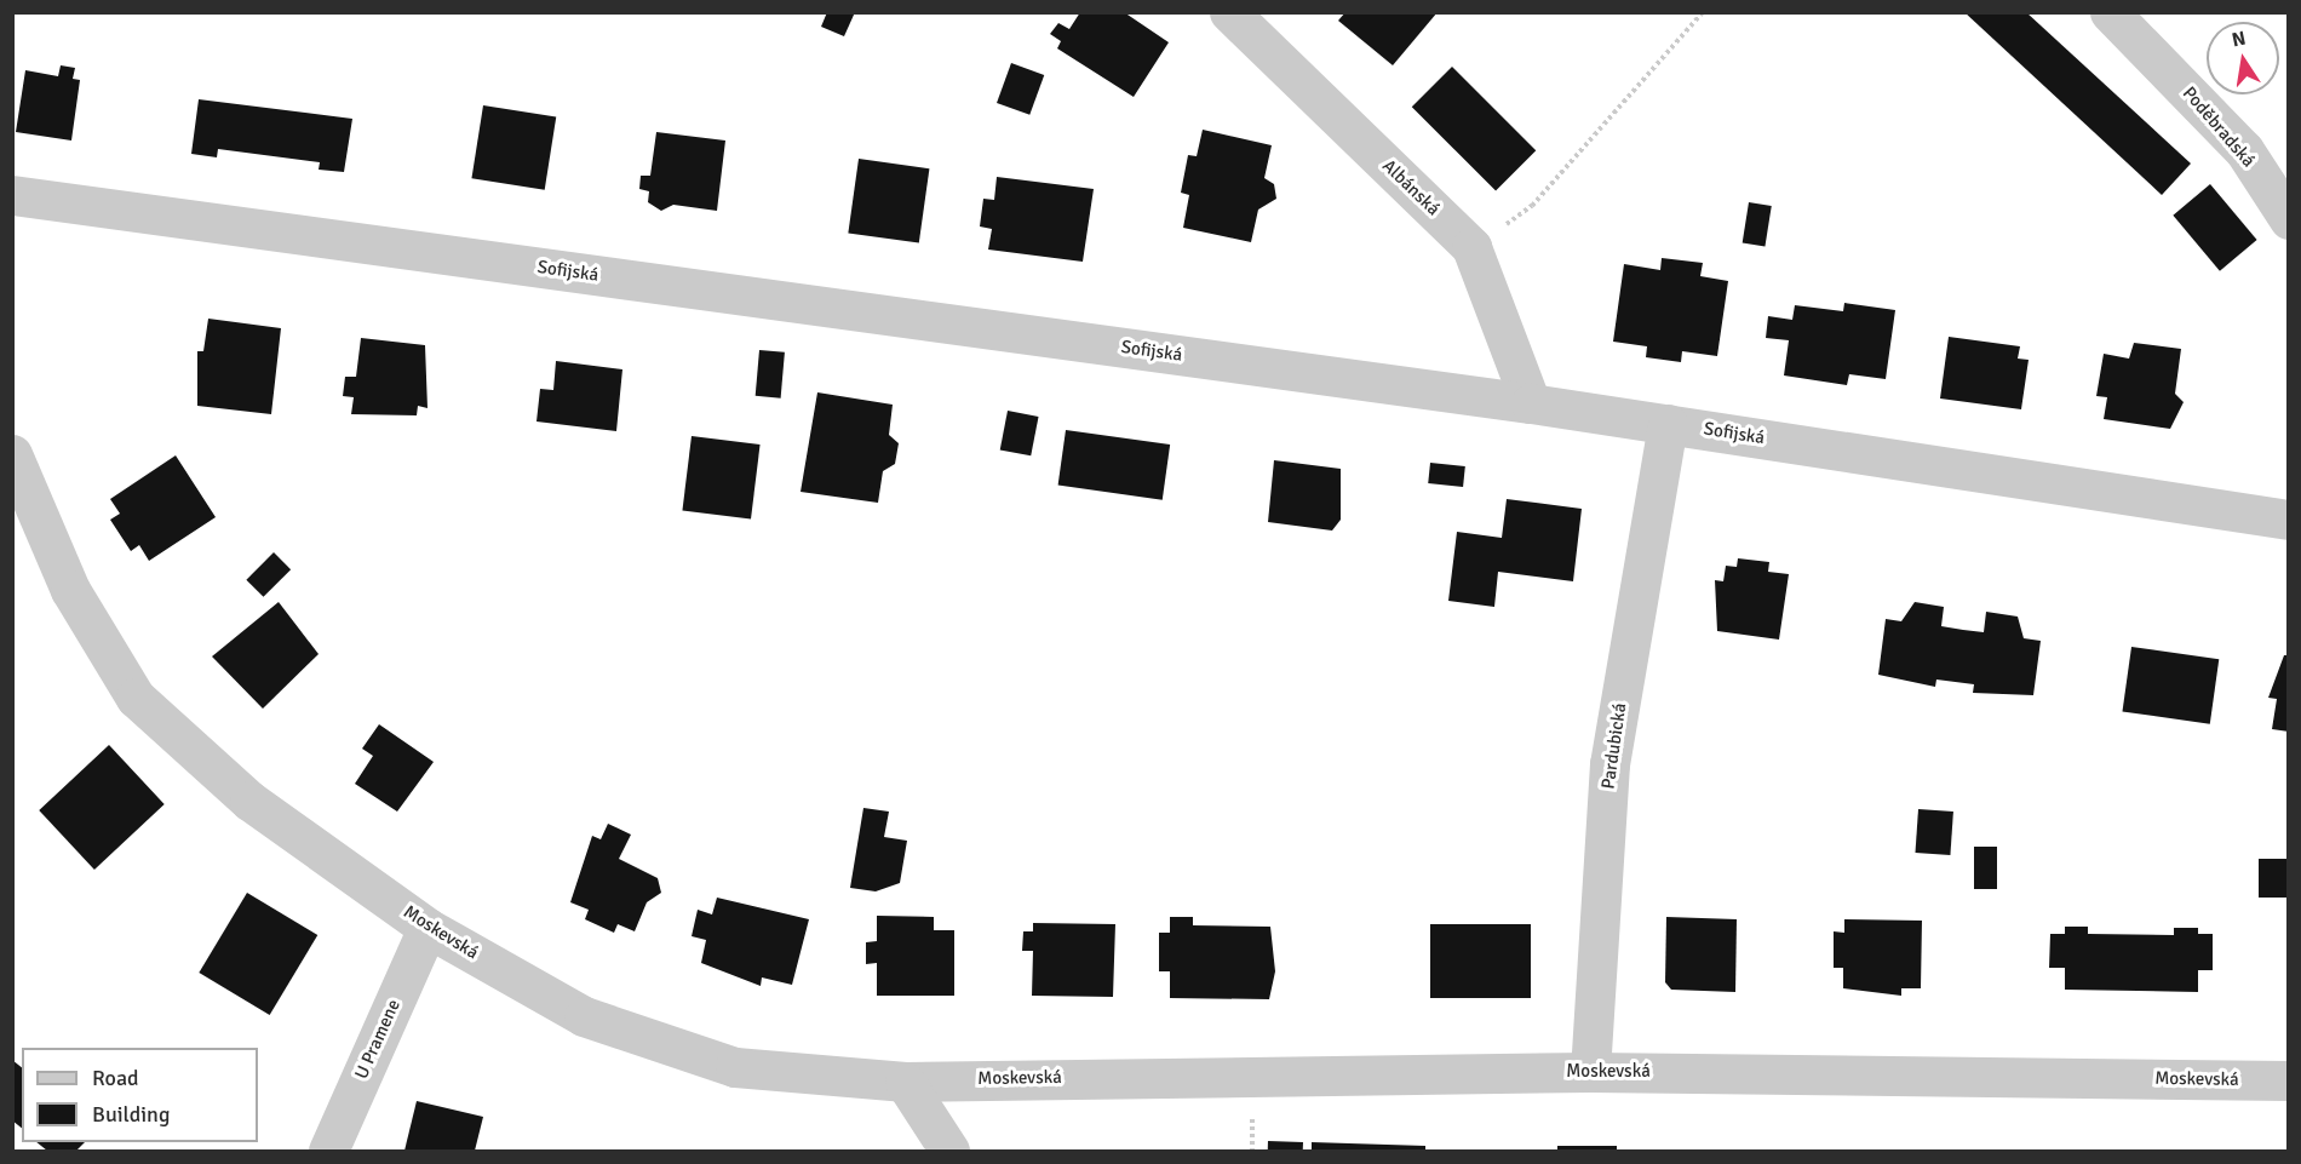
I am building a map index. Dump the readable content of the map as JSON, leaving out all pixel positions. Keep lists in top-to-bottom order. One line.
{"streets":{"street":["Poděbradská","Albánská","Sofijská","Pardubická","Moskevská","U Pramene"]},"crossings":[["Albánská","Sofijská"],["Sofijská","Pardubická"],["Pardubická","Moskevská"],["Moskevská","U Pramene"]],"legend":["Road","Building"],"north":"top"}
